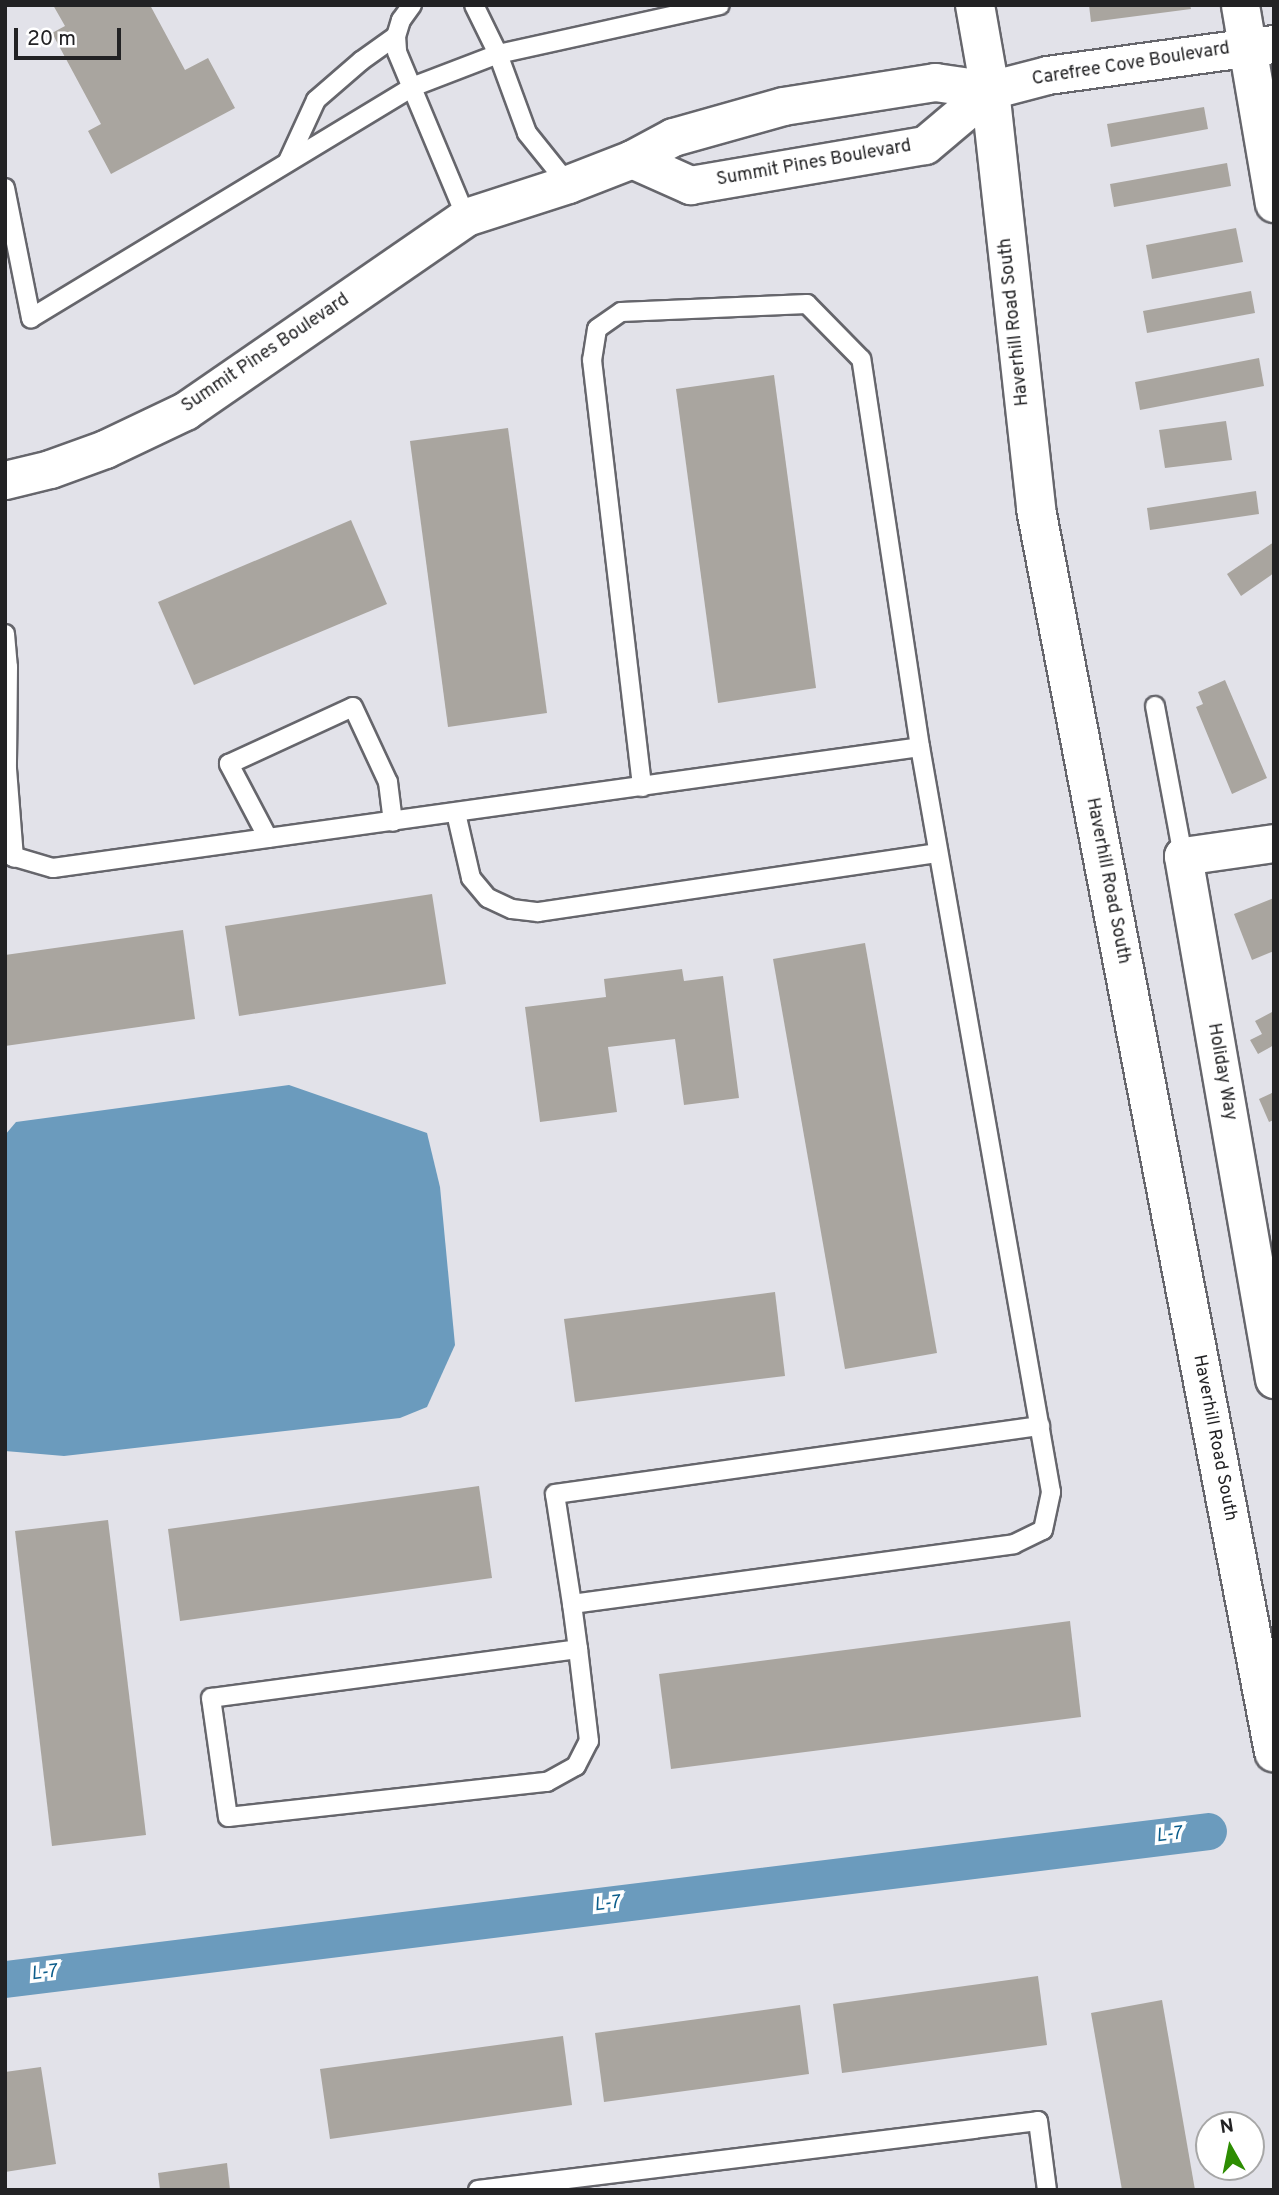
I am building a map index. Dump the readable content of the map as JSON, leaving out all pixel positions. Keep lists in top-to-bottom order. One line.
{"streets":{"street":["Carefree Cove Boulevard","Summit Pines Boulevard","Haverhill Road South","Holiday Way"]},"crossings":[["Carefree Cove Boulevard","Summit Pines Boulevard"],["Carefree Cove Boulevard","Haverhill Road South"],["Summit Pines Boulevard","Haverhill Road South"]],"water":["L-7"],"scale_bar":"20 m","north":"top"}
